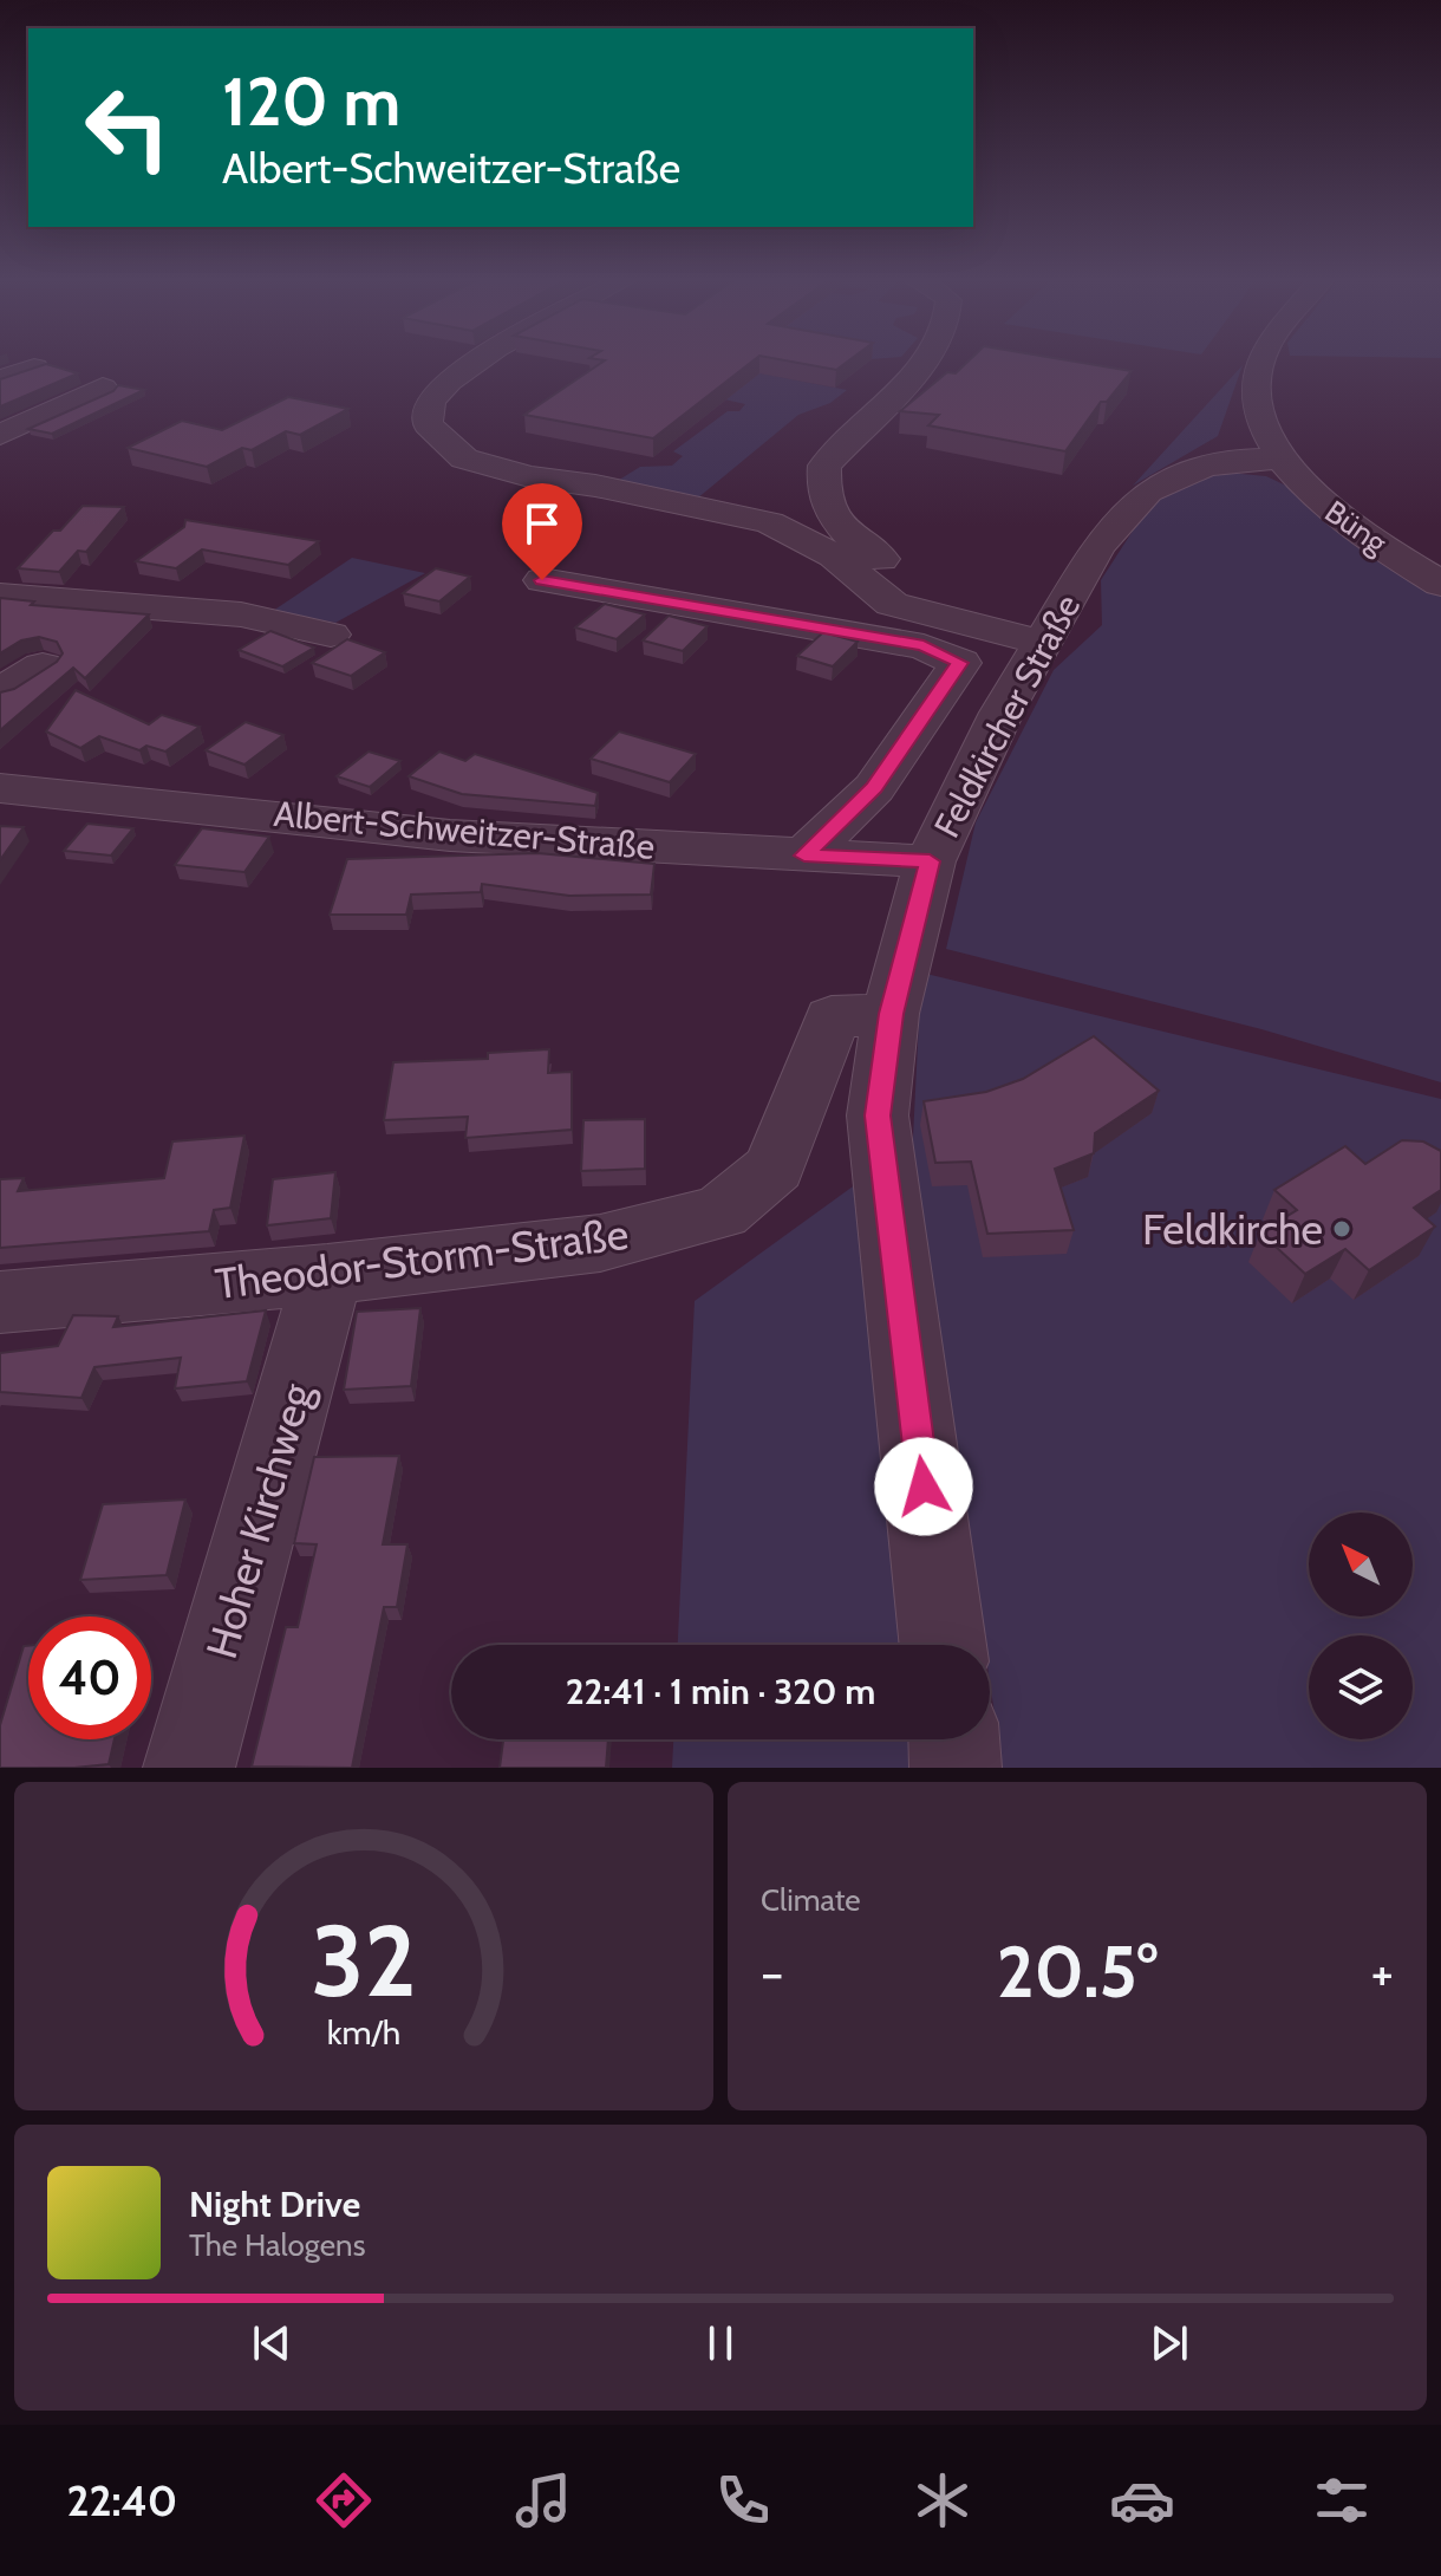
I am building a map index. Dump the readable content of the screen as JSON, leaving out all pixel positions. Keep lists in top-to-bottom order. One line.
{"streets":{"street":["Büng","Feldkircher Straße","Albert-Schweitzer-Straße","Theodor-Storm-Straße","Hoher Kirchweg"]},"crossings":[["Büng","Feldkircher Straße"],["Feldkircher Straße","Albert-Schweitzer-Straße"],["Feldkircher Straße","Theodor-Storm-Straße"],["Theodor-Storm-Straße","Hoher Kirchweg"]],"places":["Feldkirche"],"north":"top left","page":{"turn":["120 m","Albert-Schweitzer-Straße"],"limit":"40","trip":"22:41 · 1 min · 320 m","tile":"Climate","heat":["−","20.5°","+"],"song":["Night Drive","The Halogens"],"tabs":"22:40","gauge":["32","km/h"]}}
